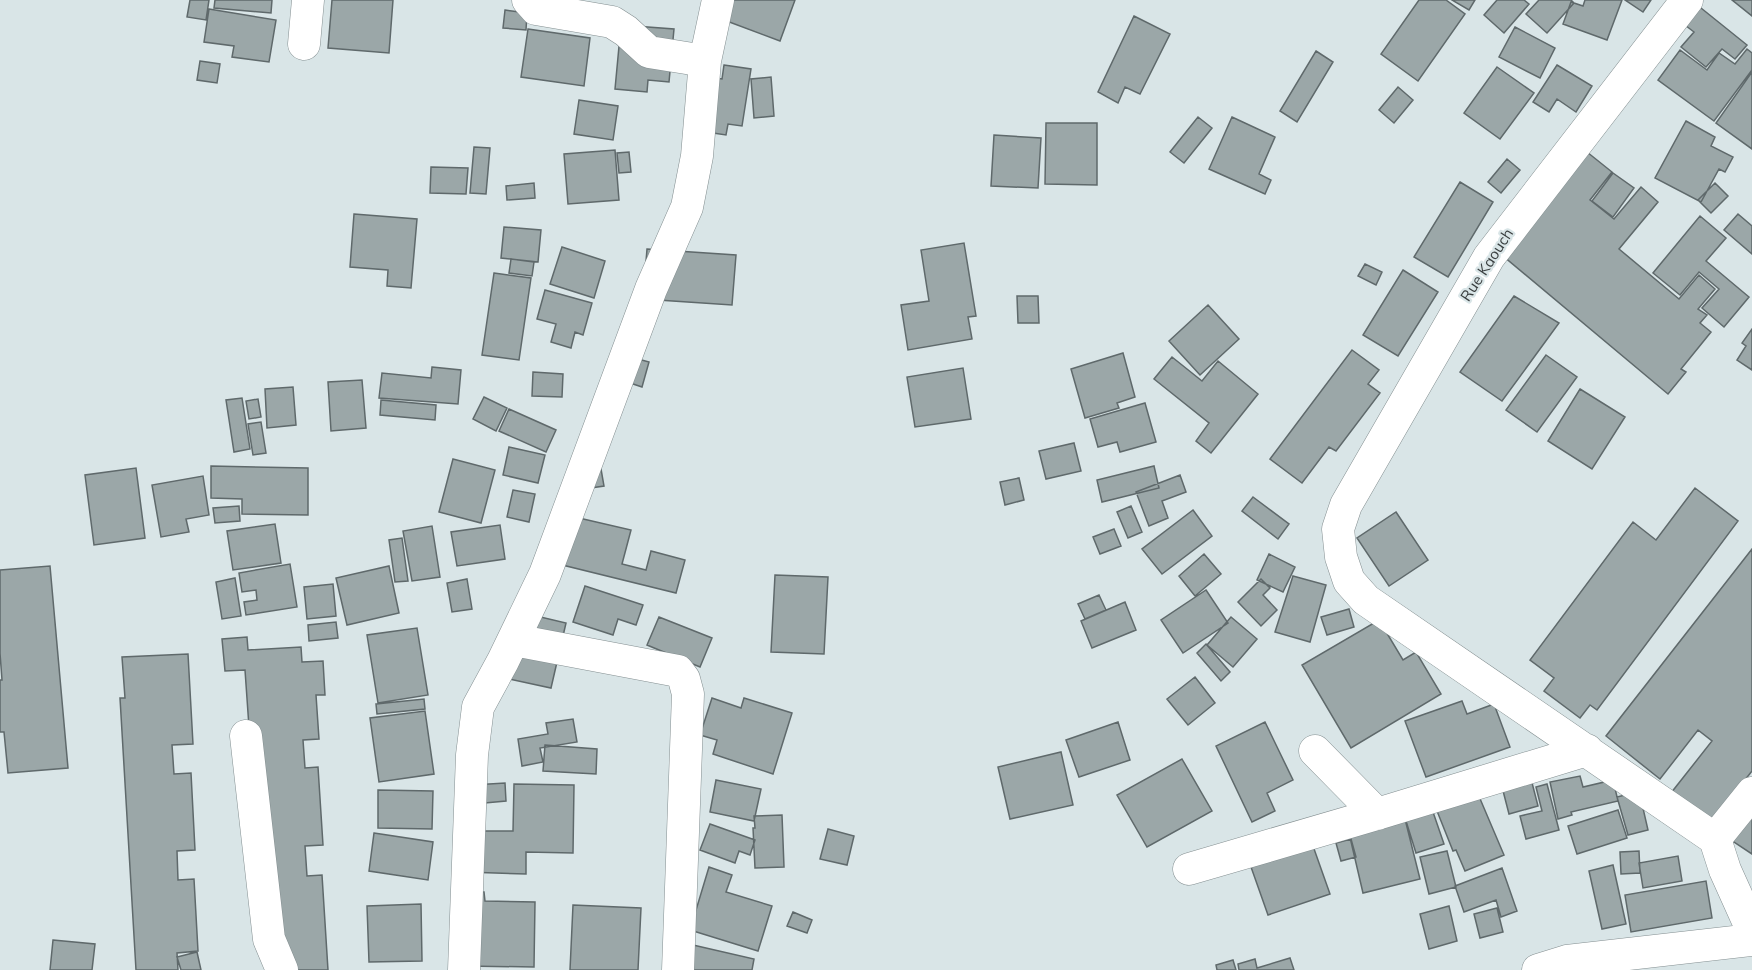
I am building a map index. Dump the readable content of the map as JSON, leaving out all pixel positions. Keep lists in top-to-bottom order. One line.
{"streets":{"street":["Rue Kaouch"]}}
